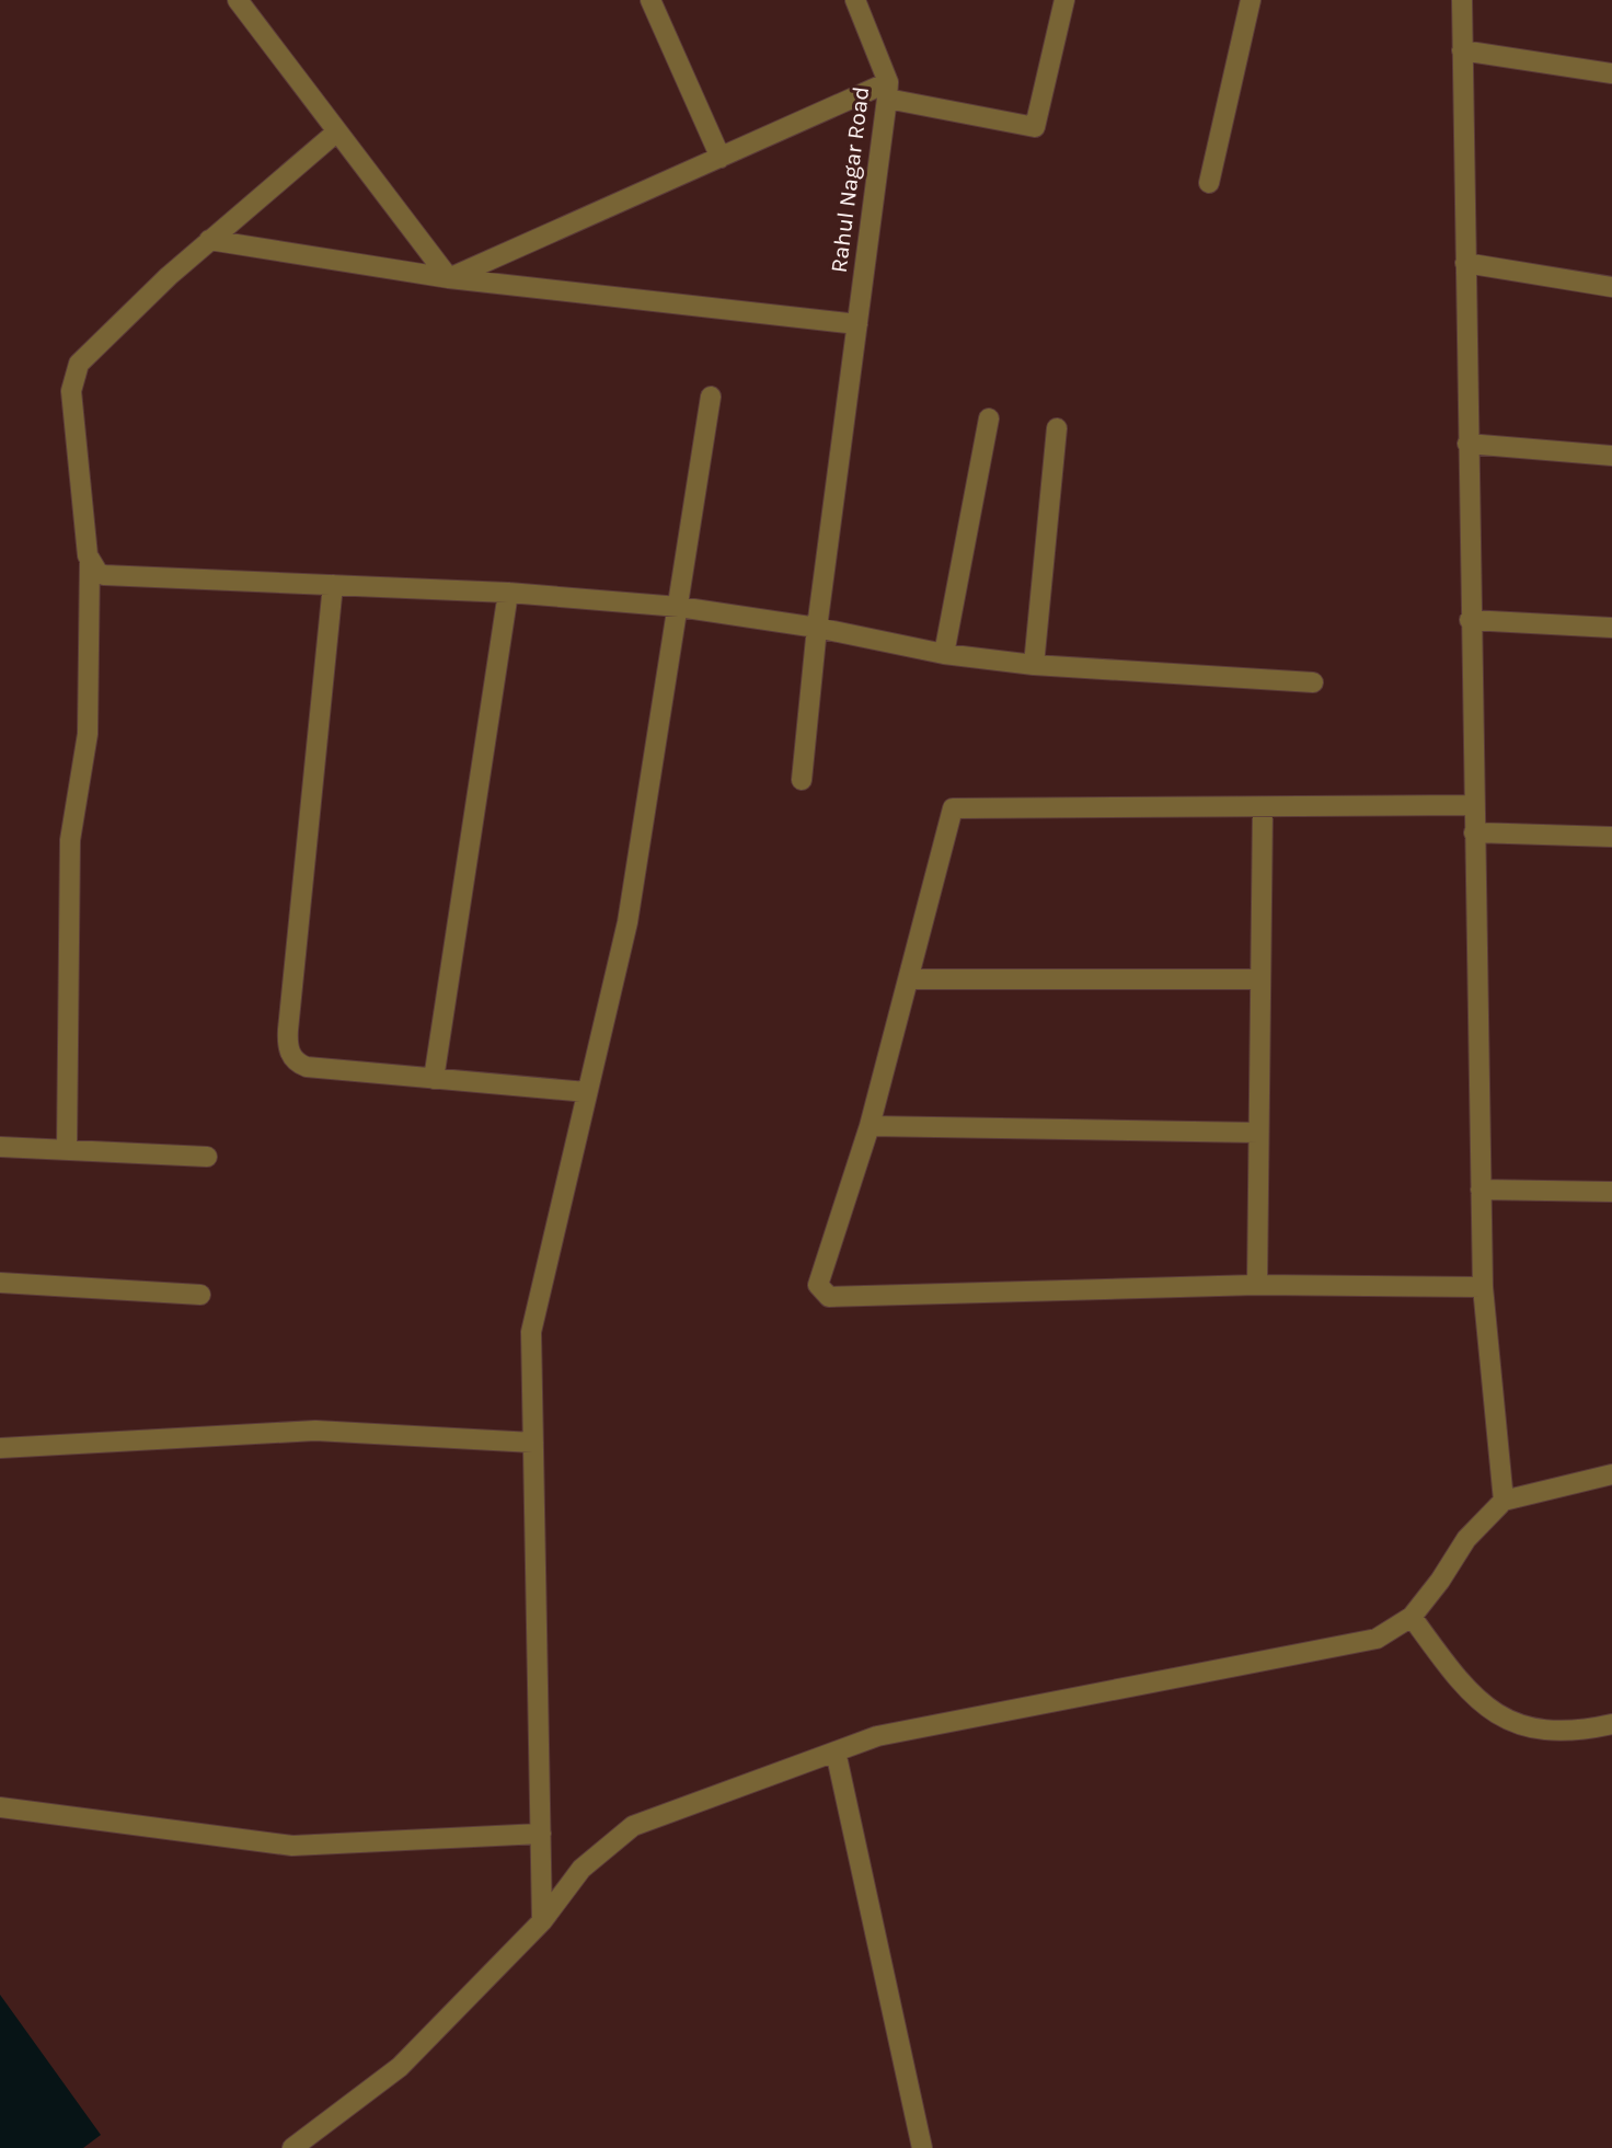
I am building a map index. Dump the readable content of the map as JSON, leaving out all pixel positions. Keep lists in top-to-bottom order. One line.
{"streets":{"street":["Rahul Nagar Road"]}}
